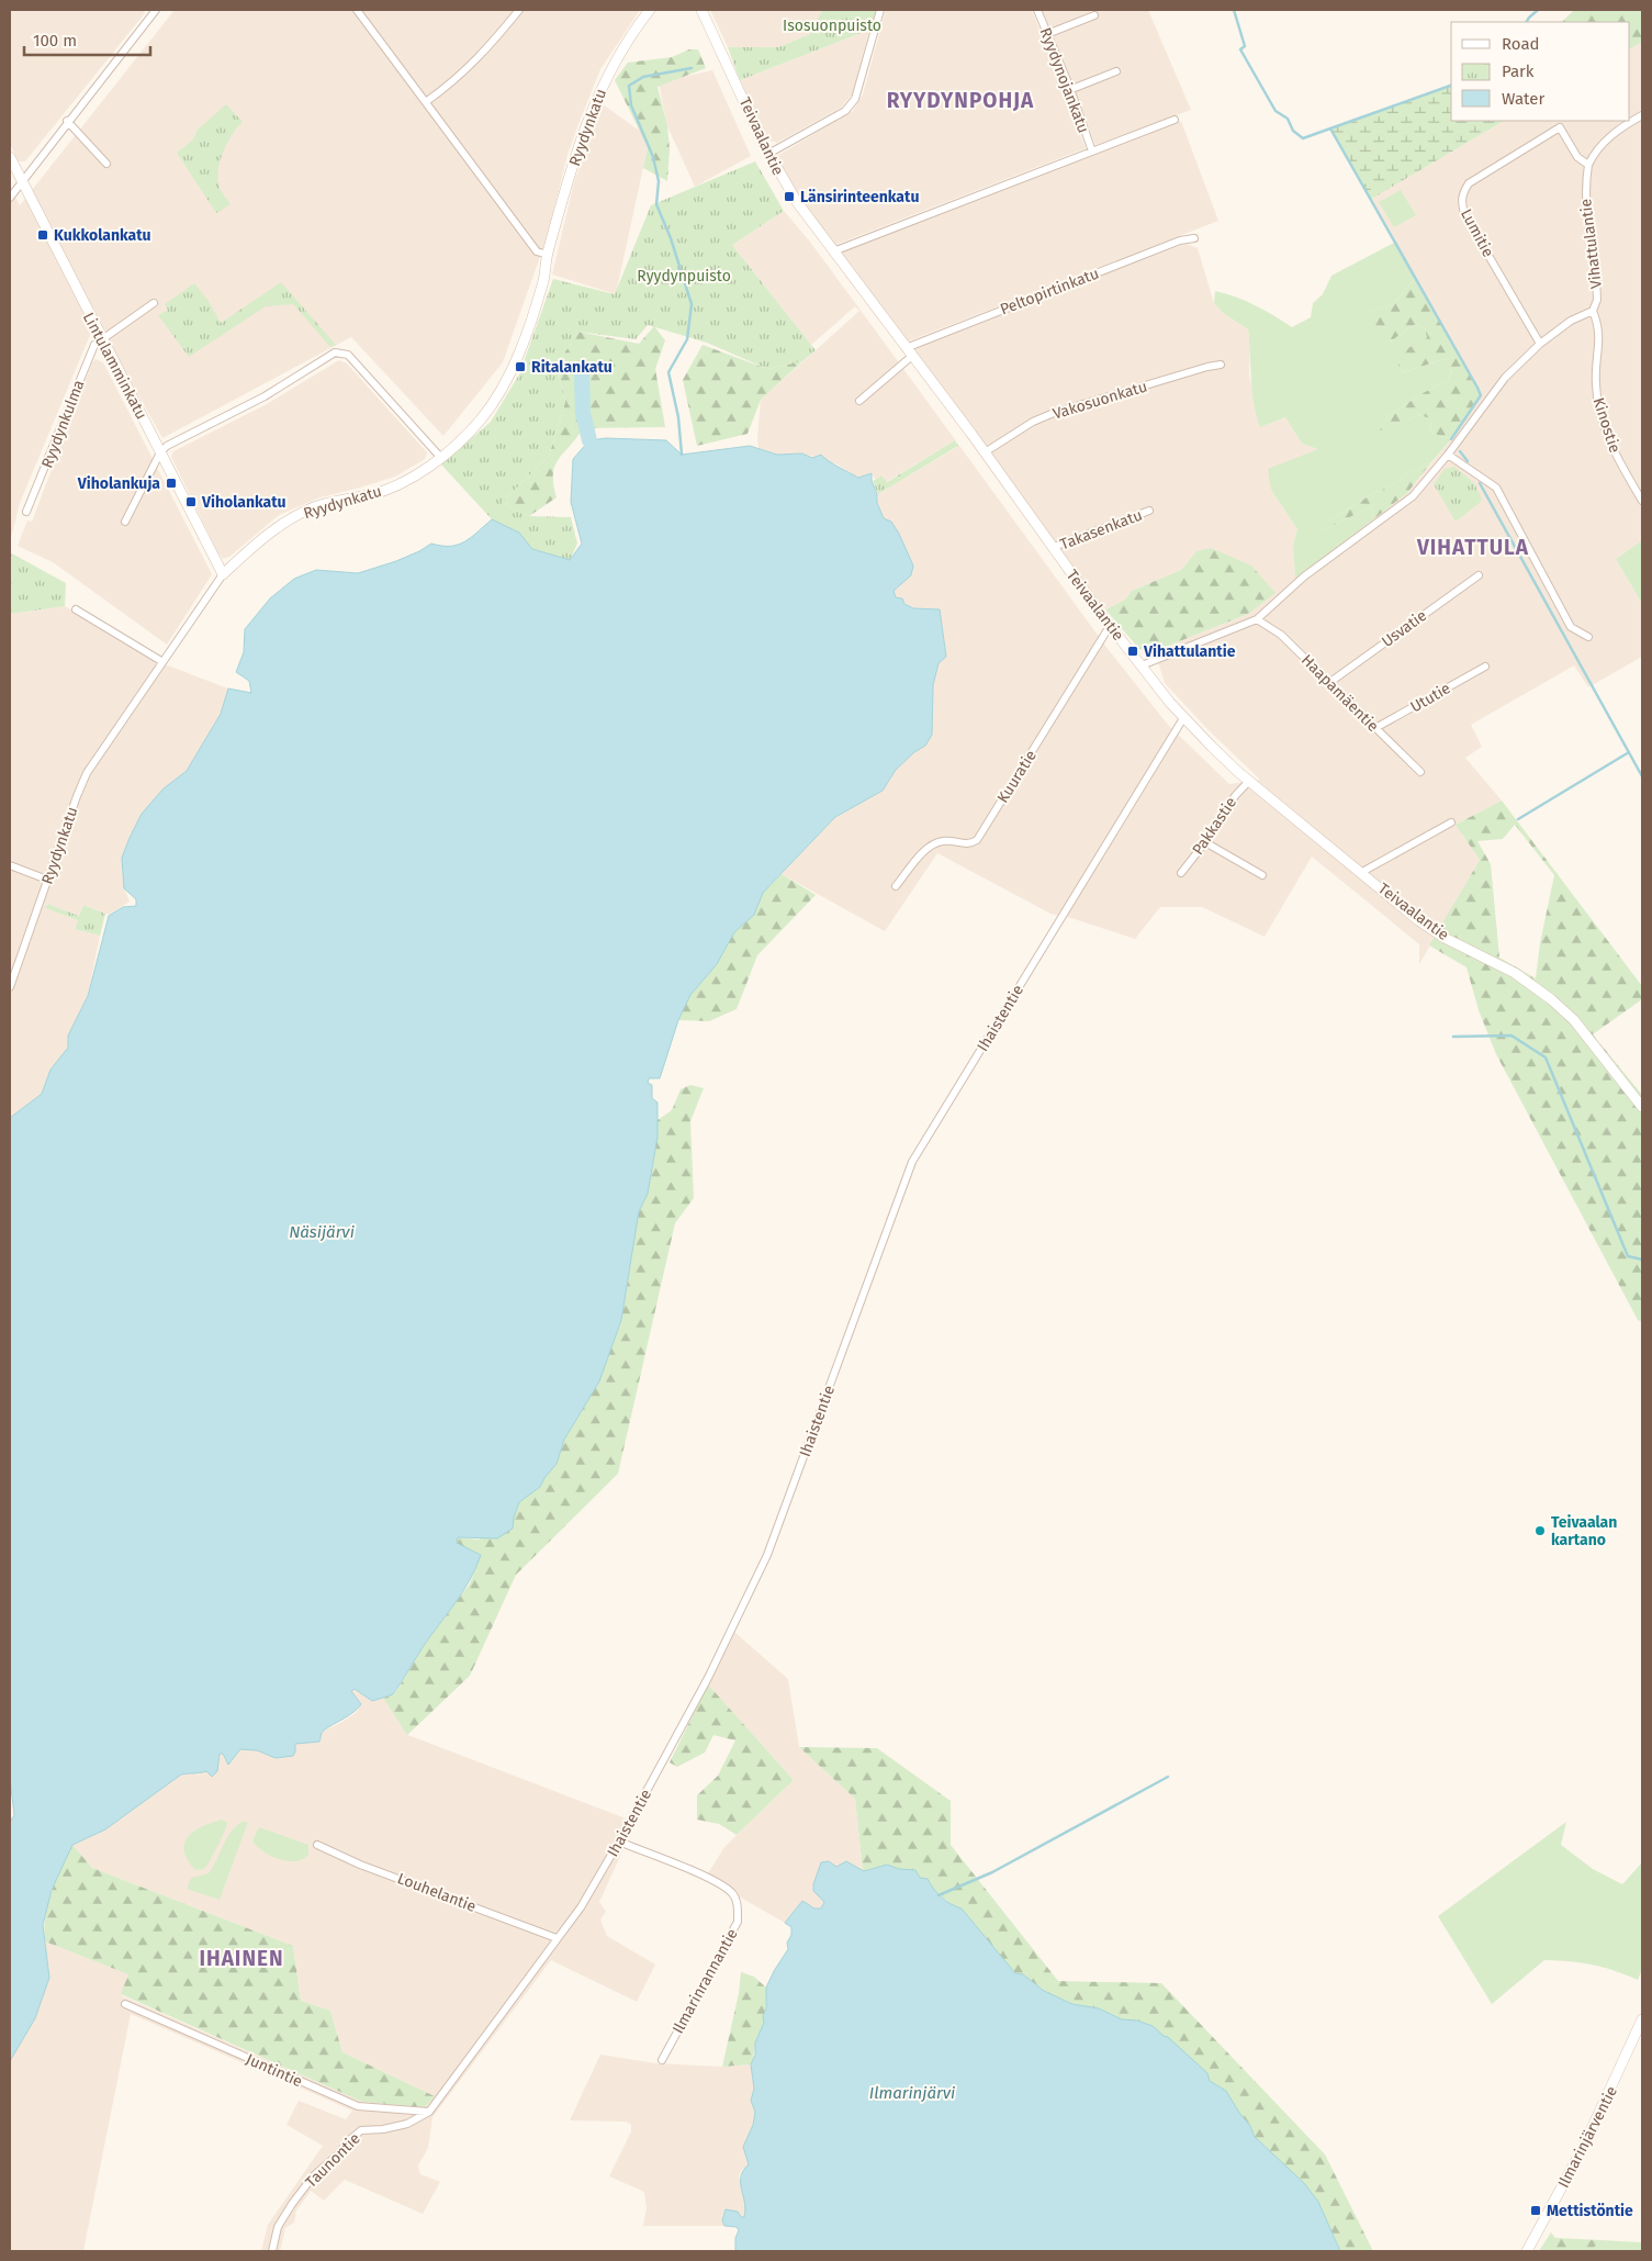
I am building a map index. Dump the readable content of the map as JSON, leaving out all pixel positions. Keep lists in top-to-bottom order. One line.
{"streets":{"main road":["Ryydynkatu","Teivaalantie","Lintulamminkatu","Ilmarinjärventie"],"street":["Ryydynojankatu","Lumitie","Vihattulantie","Peltopirtinkatu","Vakosuonkatu","Ryydynkulma","Kinostie","Takasenkatu","Usvatie","Haapamäentie","Ututie","Kuuratie","Pakkastie","Ihaistentie","Louhelantie","Ilmarinrannantie","Juntintie","Taunontie"]},"crossings":[["Ryydynkatu","Lintulamminkatu"],["Teivaalantie","Vihattulantie"],["Teivaalantie","Peltopirtinkatu"],["Teivaalantie","Vakosuonkatu"],["Teivaalantie","Takasenkatu"],["Teivaalantie","Kuuratie"],["Teivaalantie","Pakkastie"],["Teivaalantie","Ihaistentie"],["Lumitie","Vihattulantie"],["Vihattulantie","Kinostie"],["Vihattulantie","Haapamäentie"],["Lintulamminkatu","Ryydynkulma"],["Usvatie","Haapamäentie"],["Haapamäentie","Ututie"],["Ihaistentie","Louhelantie"],["Ihaistentie","Ilmarinrannantie"],["Ihaistentie","Juntintie"],["Ihaistentie","Taunontie"],["Juntintie","Taunontie"]],"districts":["RYYDYNPOHJA","VIHATTULA","IHAINEN"],"water":["Näsijärvi","Ilmarinjärvi"],"parks":["Isosuonpuisto","Ryydynpuisto"],"places":{"transit":["Länsirinteenkatu","Kukkolankatu","Ritalankatu","Viholankuja","Viholankatu","Vihattulantie","Mettistöntie"],"other":["Teivaalan kartano"]},"legend":["Road","Park","Water"],"scale_bar":"100 m"}
